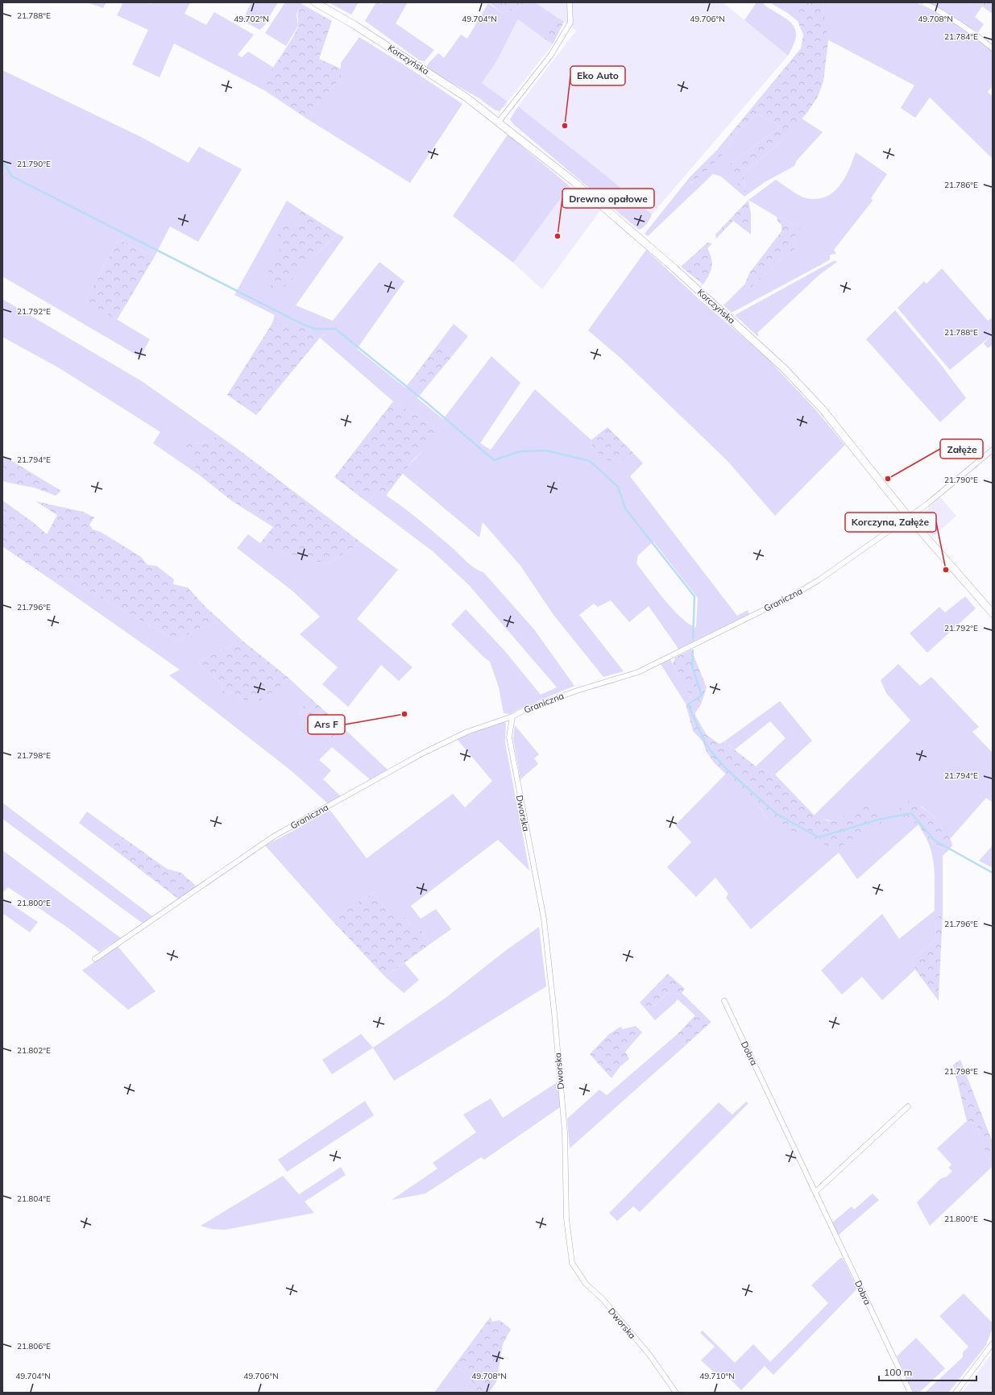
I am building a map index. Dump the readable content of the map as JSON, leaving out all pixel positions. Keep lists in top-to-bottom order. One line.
{"streets":{"main road":["Korczyńska"],"street":["Graniczna","Dworska","Dobra"]},"crossings":[["Korczyńska","Graniczna"],["Graniczna","Dworska"]],"places":["Eko Auto","Drewno opałowe","Załęże","Korczyna, Załęże","Ars F"],"scale_bar":"100 m","coordinates":["21.788°E","49.702°N","49.704°N","49.706°N","49.708°N","21.784°E","21.790°E","21.786°E","21.792°E","21.794°E","21.796°E","21.798°E","21.800°E","21.802°E","21.804°E","21.806°E","49.710°N"]}
